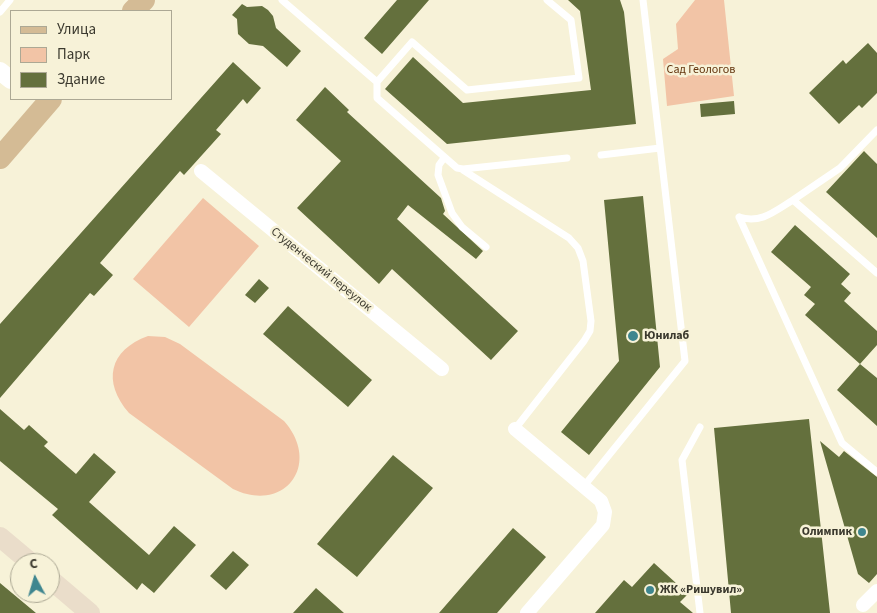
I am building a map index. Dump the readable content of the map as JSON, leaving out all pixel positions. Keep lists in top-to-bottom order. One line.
{"streets":{"street":["Студенческий переулок"]},"parks":["Сад Геологов"],"places":["Юнилаб","Олимпик","ЖК «Ришувил»"],"legend":["Улица","Парк","Здание"],"north":"top"}
